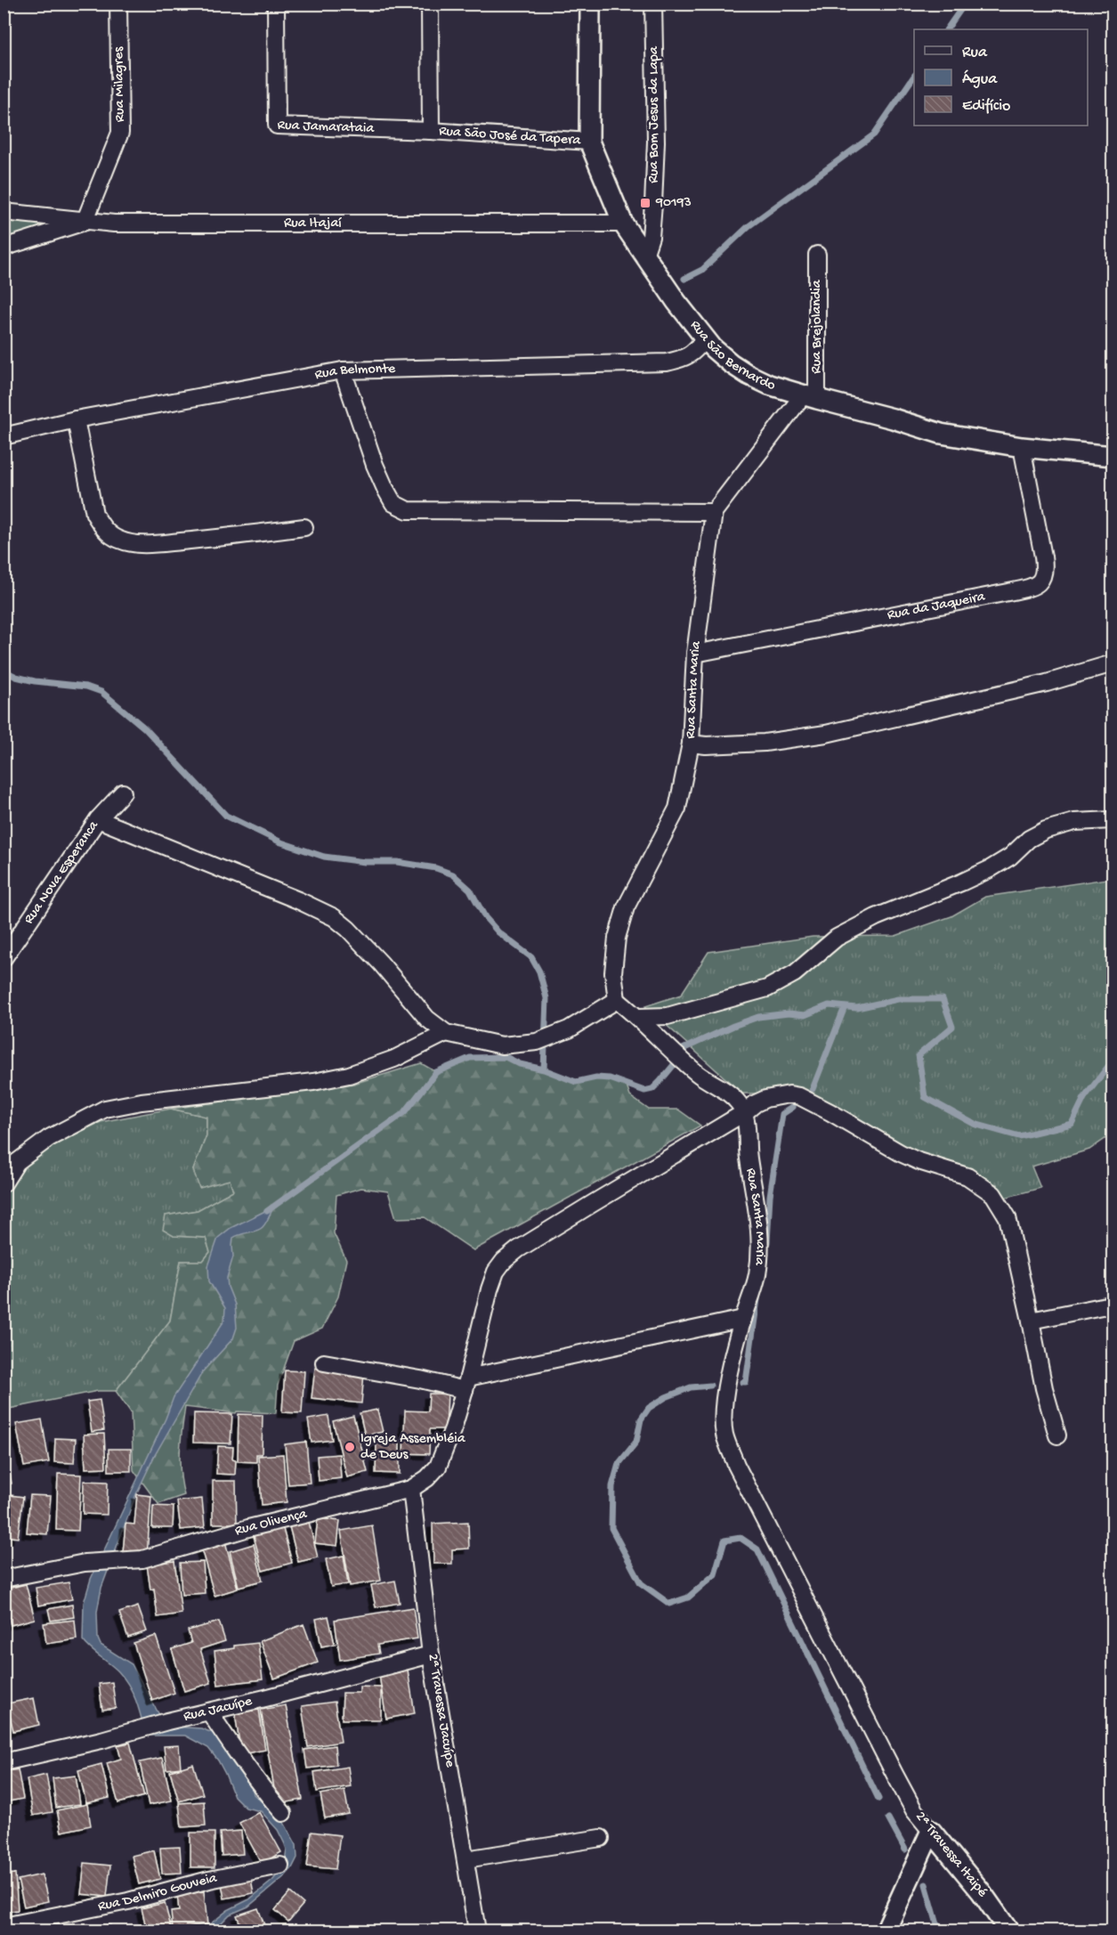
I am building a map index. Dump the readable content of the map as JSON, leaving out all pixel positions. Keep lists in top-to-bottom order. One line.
{"streets":{"street":["Rua Milagres","Rua Bom Jesus da Lapa","Rua Jamarataia","Rua São José da Tapera","Rua Itajaí","Rua Brejolandia","Rua São Bernardo","Rua Belmonte","Rua da Jaqueira","Rua Santa Maria","Rua Nova Esperanca","Rua Olivença","Rua Jacuípe","2ª Travessa Jacuípe","2ª Travessa Itaipé","Rua Delmiro Gouveia"]},"crossings":[["Rua Milagres","Rua Itajaí"],["Rua Bom Jesus da Lapa","Rua São Bernardo"],["Rua Jamarataia","Rua São José da Tapera"],["Rua São José da Tapera","Rua São Bernardo"],["Rua Itajaí","Rua São Bernardo"],["Rua Brejolandia","Rua São Bernardo"],["Rua São Bernardo","Rua Belmonte"],["Rua São Bernardo","Rua da Jaqueira"],["Rua da Jaqueira","Rua Santa Maria"],["Rua Santa Maria","Rua Olivença"],["Rua Santa Maria","2ª Travessa Itaipé"],["Rua Olivença","2ª Travessa Jacuípe"],["Rua Jacuípe","2ª Travessa Jacuípe"]],"places":{"transit":["90193"],"other":["Igreja Assembléia de Deus"]},"legend":["Rua","Água","Edifício"]}
